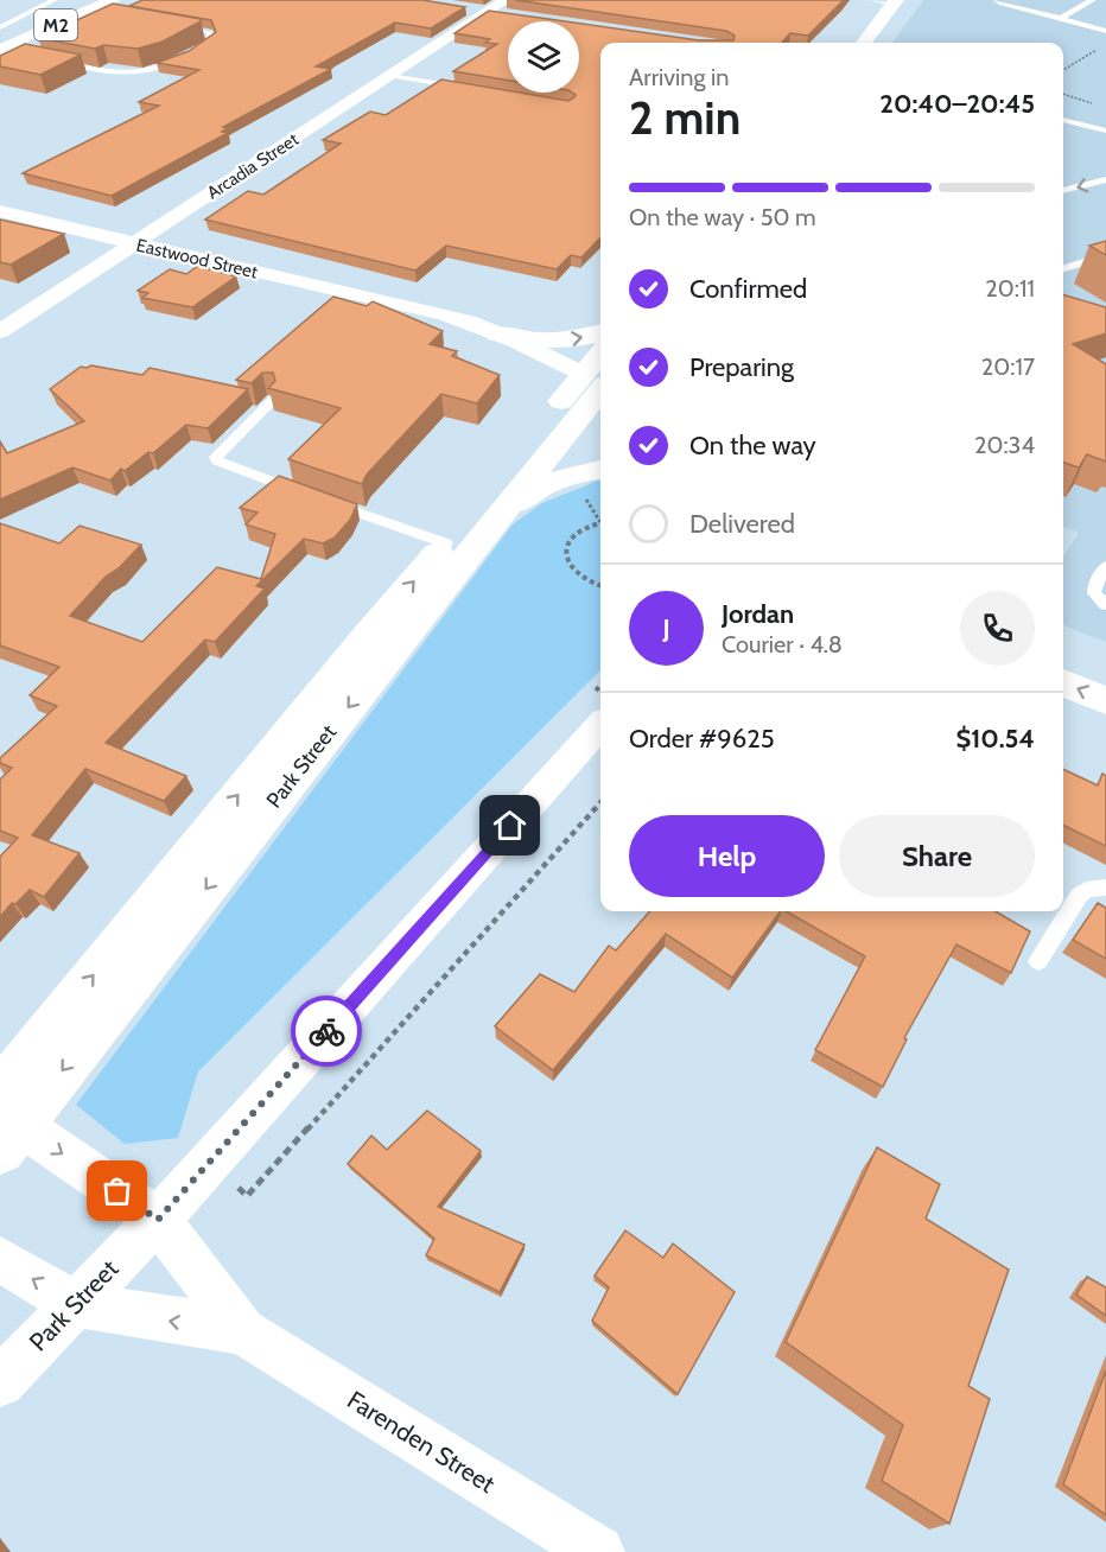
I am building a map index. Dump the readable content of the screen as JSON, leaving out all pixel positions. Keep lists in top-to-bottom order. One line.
{"streets":{"street":["M2","Arcadia Street","Eastwood Street","Park Street","Farenden Street"]},"crossings":[["Arcadia Street","Eastwood Street"],["Eastwood Street","Park Street"],["Park Street","Farenden Street"]],"page":{"heading":["2 min","Arriving in","20:40–20:45"],"panel":["Jordan","Courier · 4.8","Order #9625","$10.54"],"bar":"On the way · 50 m","list":[["Confirmed","20:11"],["Preparing","20:17"],["On the way","20:34"],"Delivered"],"round":"J","buttons":["Help","Share"]}}
